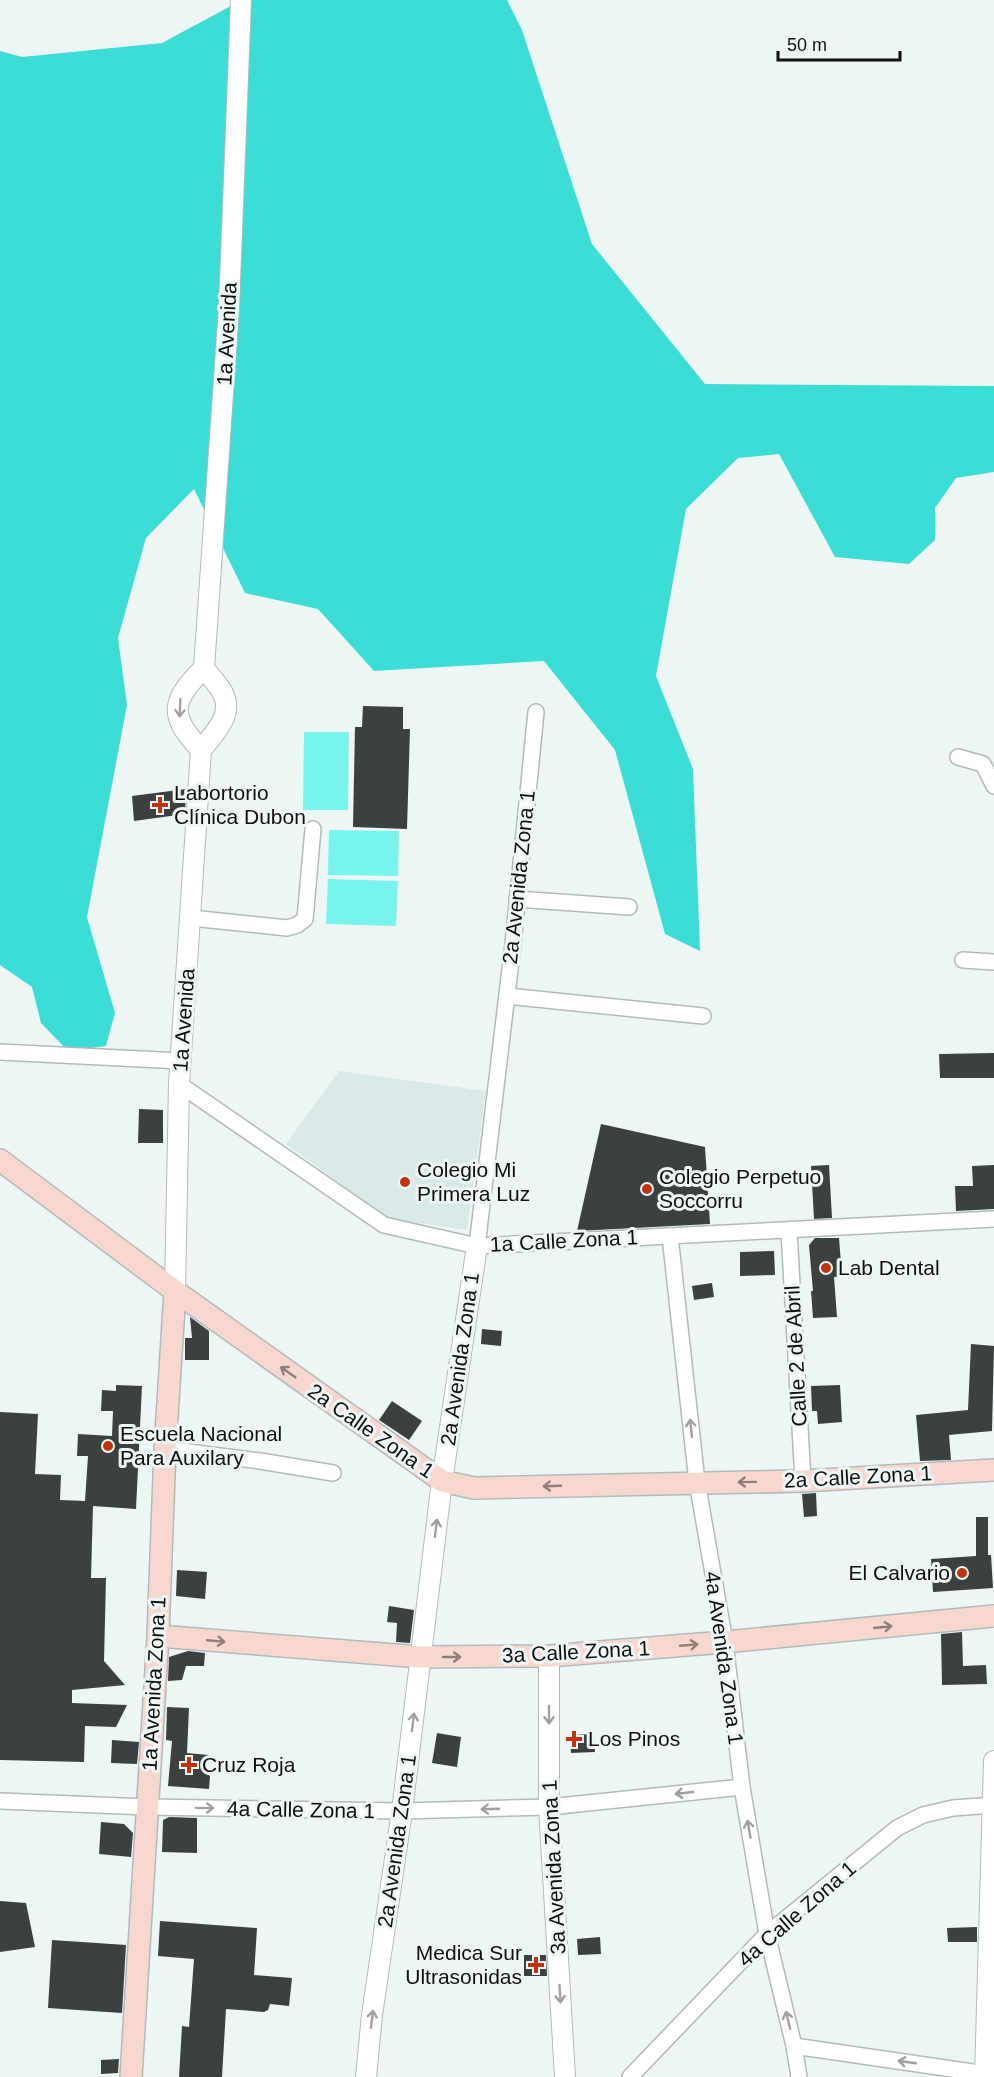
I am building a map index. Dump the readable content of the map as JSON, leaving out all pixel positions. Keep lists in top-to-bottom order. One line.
{"streets":{"main road":["2a Calle Zona 1","3a Calle Zona 1","1a Avenida Zona 1"],"street":["1a Avenida","2a Avenida Zona 1","1a Calle Zona 1","Calle 2 de Abril","4a Avenida Zona 1","4a Calle Zona 1","3a Avenida Zona 1"]},"crossings":[["1a Avenida","1a Calle Zona 1"],["1a Avenida","2a Calle Zona 1"],["1a Avenida","1a Avenida Zona 1"],["2a Avenida Zona 1","1a Calle Zona 1"],["2a Avenida Zona 1","2a Calle Zona 1"],["2a Avenida Zona 1","3a Calle Zona 1"],["2a Avenida Zona 1","4a Calle Zona 1"],["1a Calle Zona 1","Calle 2 de Abril"],["1a Calle Zona 1","4a Avenida Zona 1"],["Calle 2 de Abril","2a Calle Zona 1"],["2a Calle Zona 1","4a Avenida Zona 1"],["2a Calle Zona 1","1a Avenida Zona 1"],["3a Calle Zona 1","4a Avenida Zona 1"],["3a Calle Zona 1","1a Avenida Zona 1"],["3a Calle Zona 1","3a Avenida Zona 1"],["4a Avenida Zona 1","4a Calle Zona 1"],["1a Avenida Zona 1","4a Calle Zona 1"],["4a Calle Zona 1","3a Avenida Zona 1"]],"one_way":["2a Avenida Zona 1","2a Calle Zona 1","3a Calle Zona 1","4a Avenida Zona 1","3a Avenida Zona 1"],"places":{"health":["Labortorio Clínica Dubon","Los Pinos","Cruz Roja","Medica Sur Ultrasonidas"],"other":["Colegio Mi Primera Luz","Colegio Perpetuo Soccorru","Lab Dental","Escuela Nacional Para Auxilary","El Calvario"]},"scale_bar":"50 m"}
